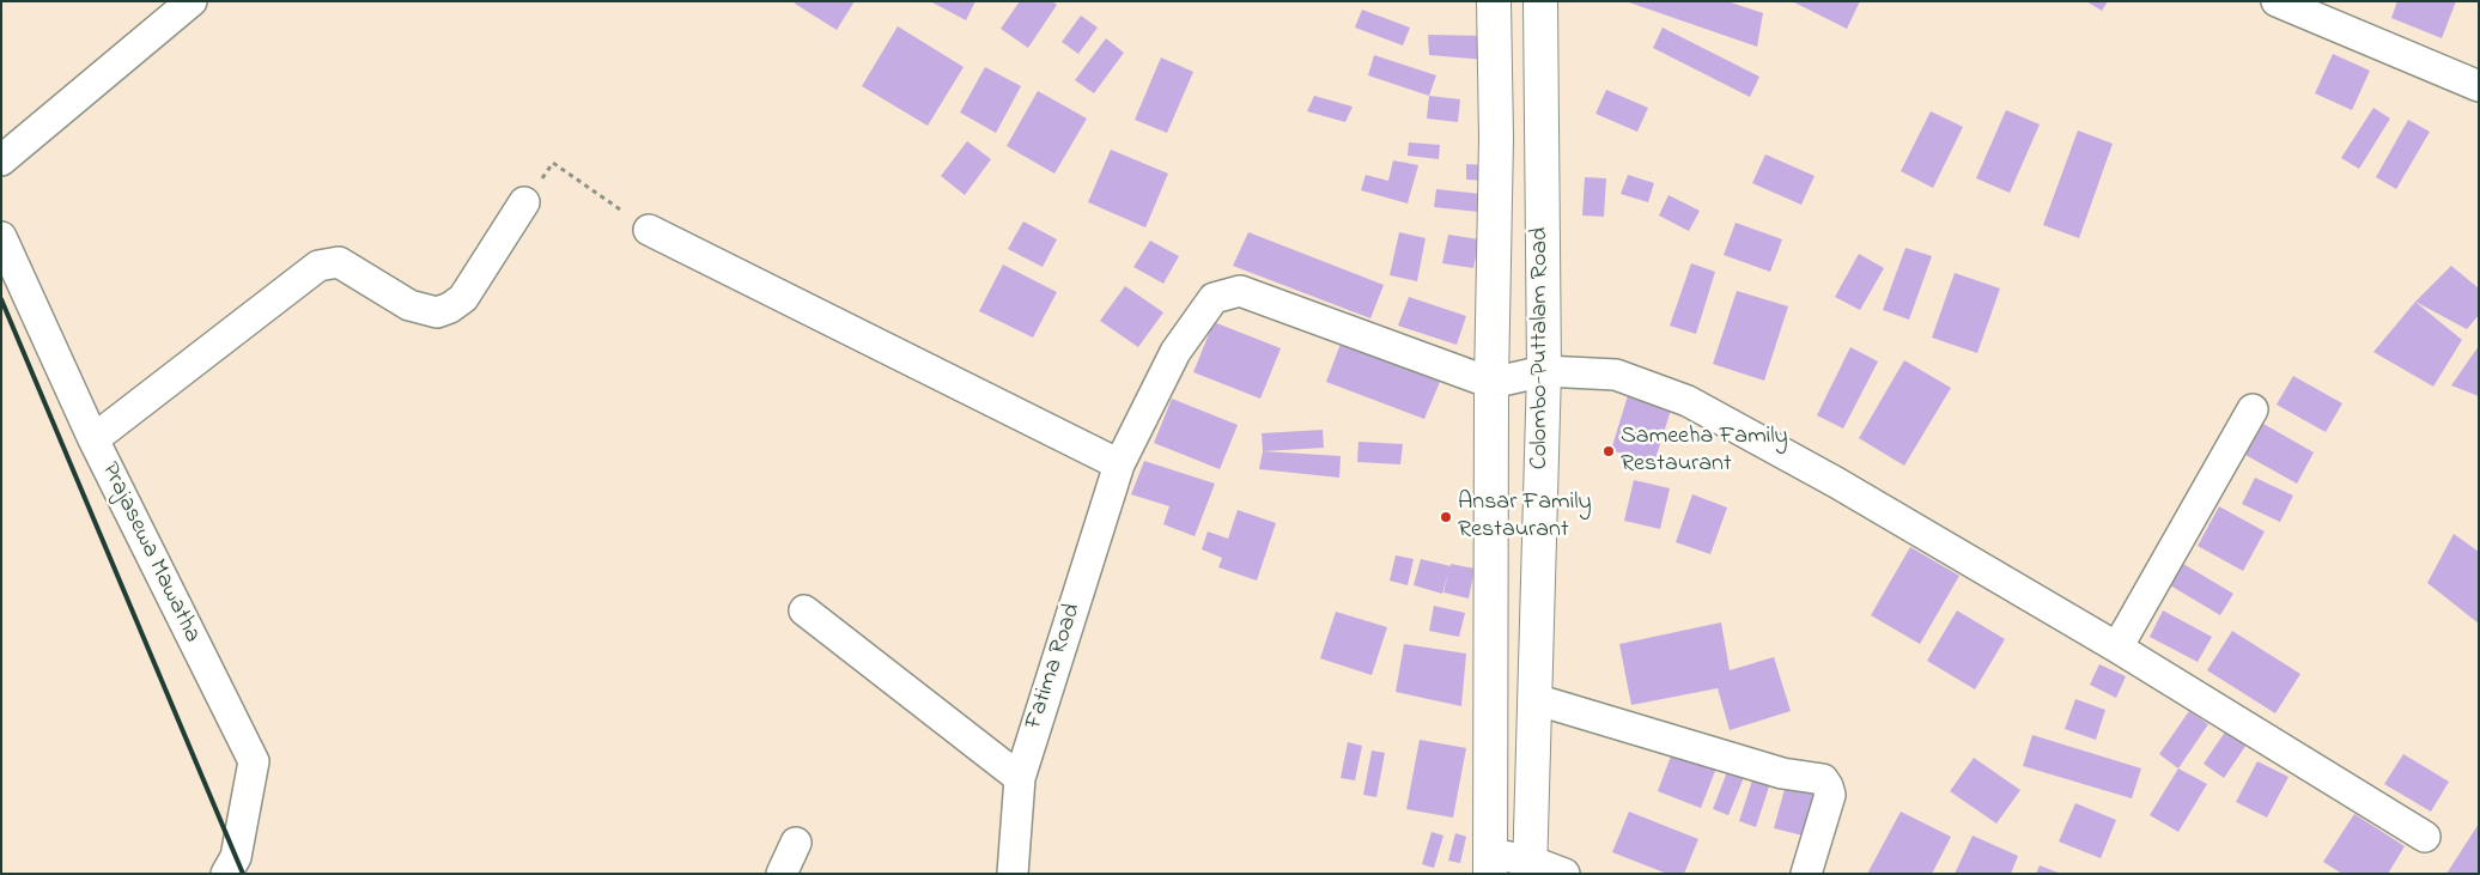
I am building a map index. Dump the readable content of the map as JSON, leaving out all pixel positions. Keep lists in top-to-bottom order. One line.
{"streets":{"highway":["Colombo-Puttalam Road"],"street":["Prajasewa Mawatha","Fatima Road"]},"crossings":[["Colombo-Puttalam Road","Fatima Road"]],"places":["Sameeha Family Restaurant","Ansar Family Restaurant"]}
